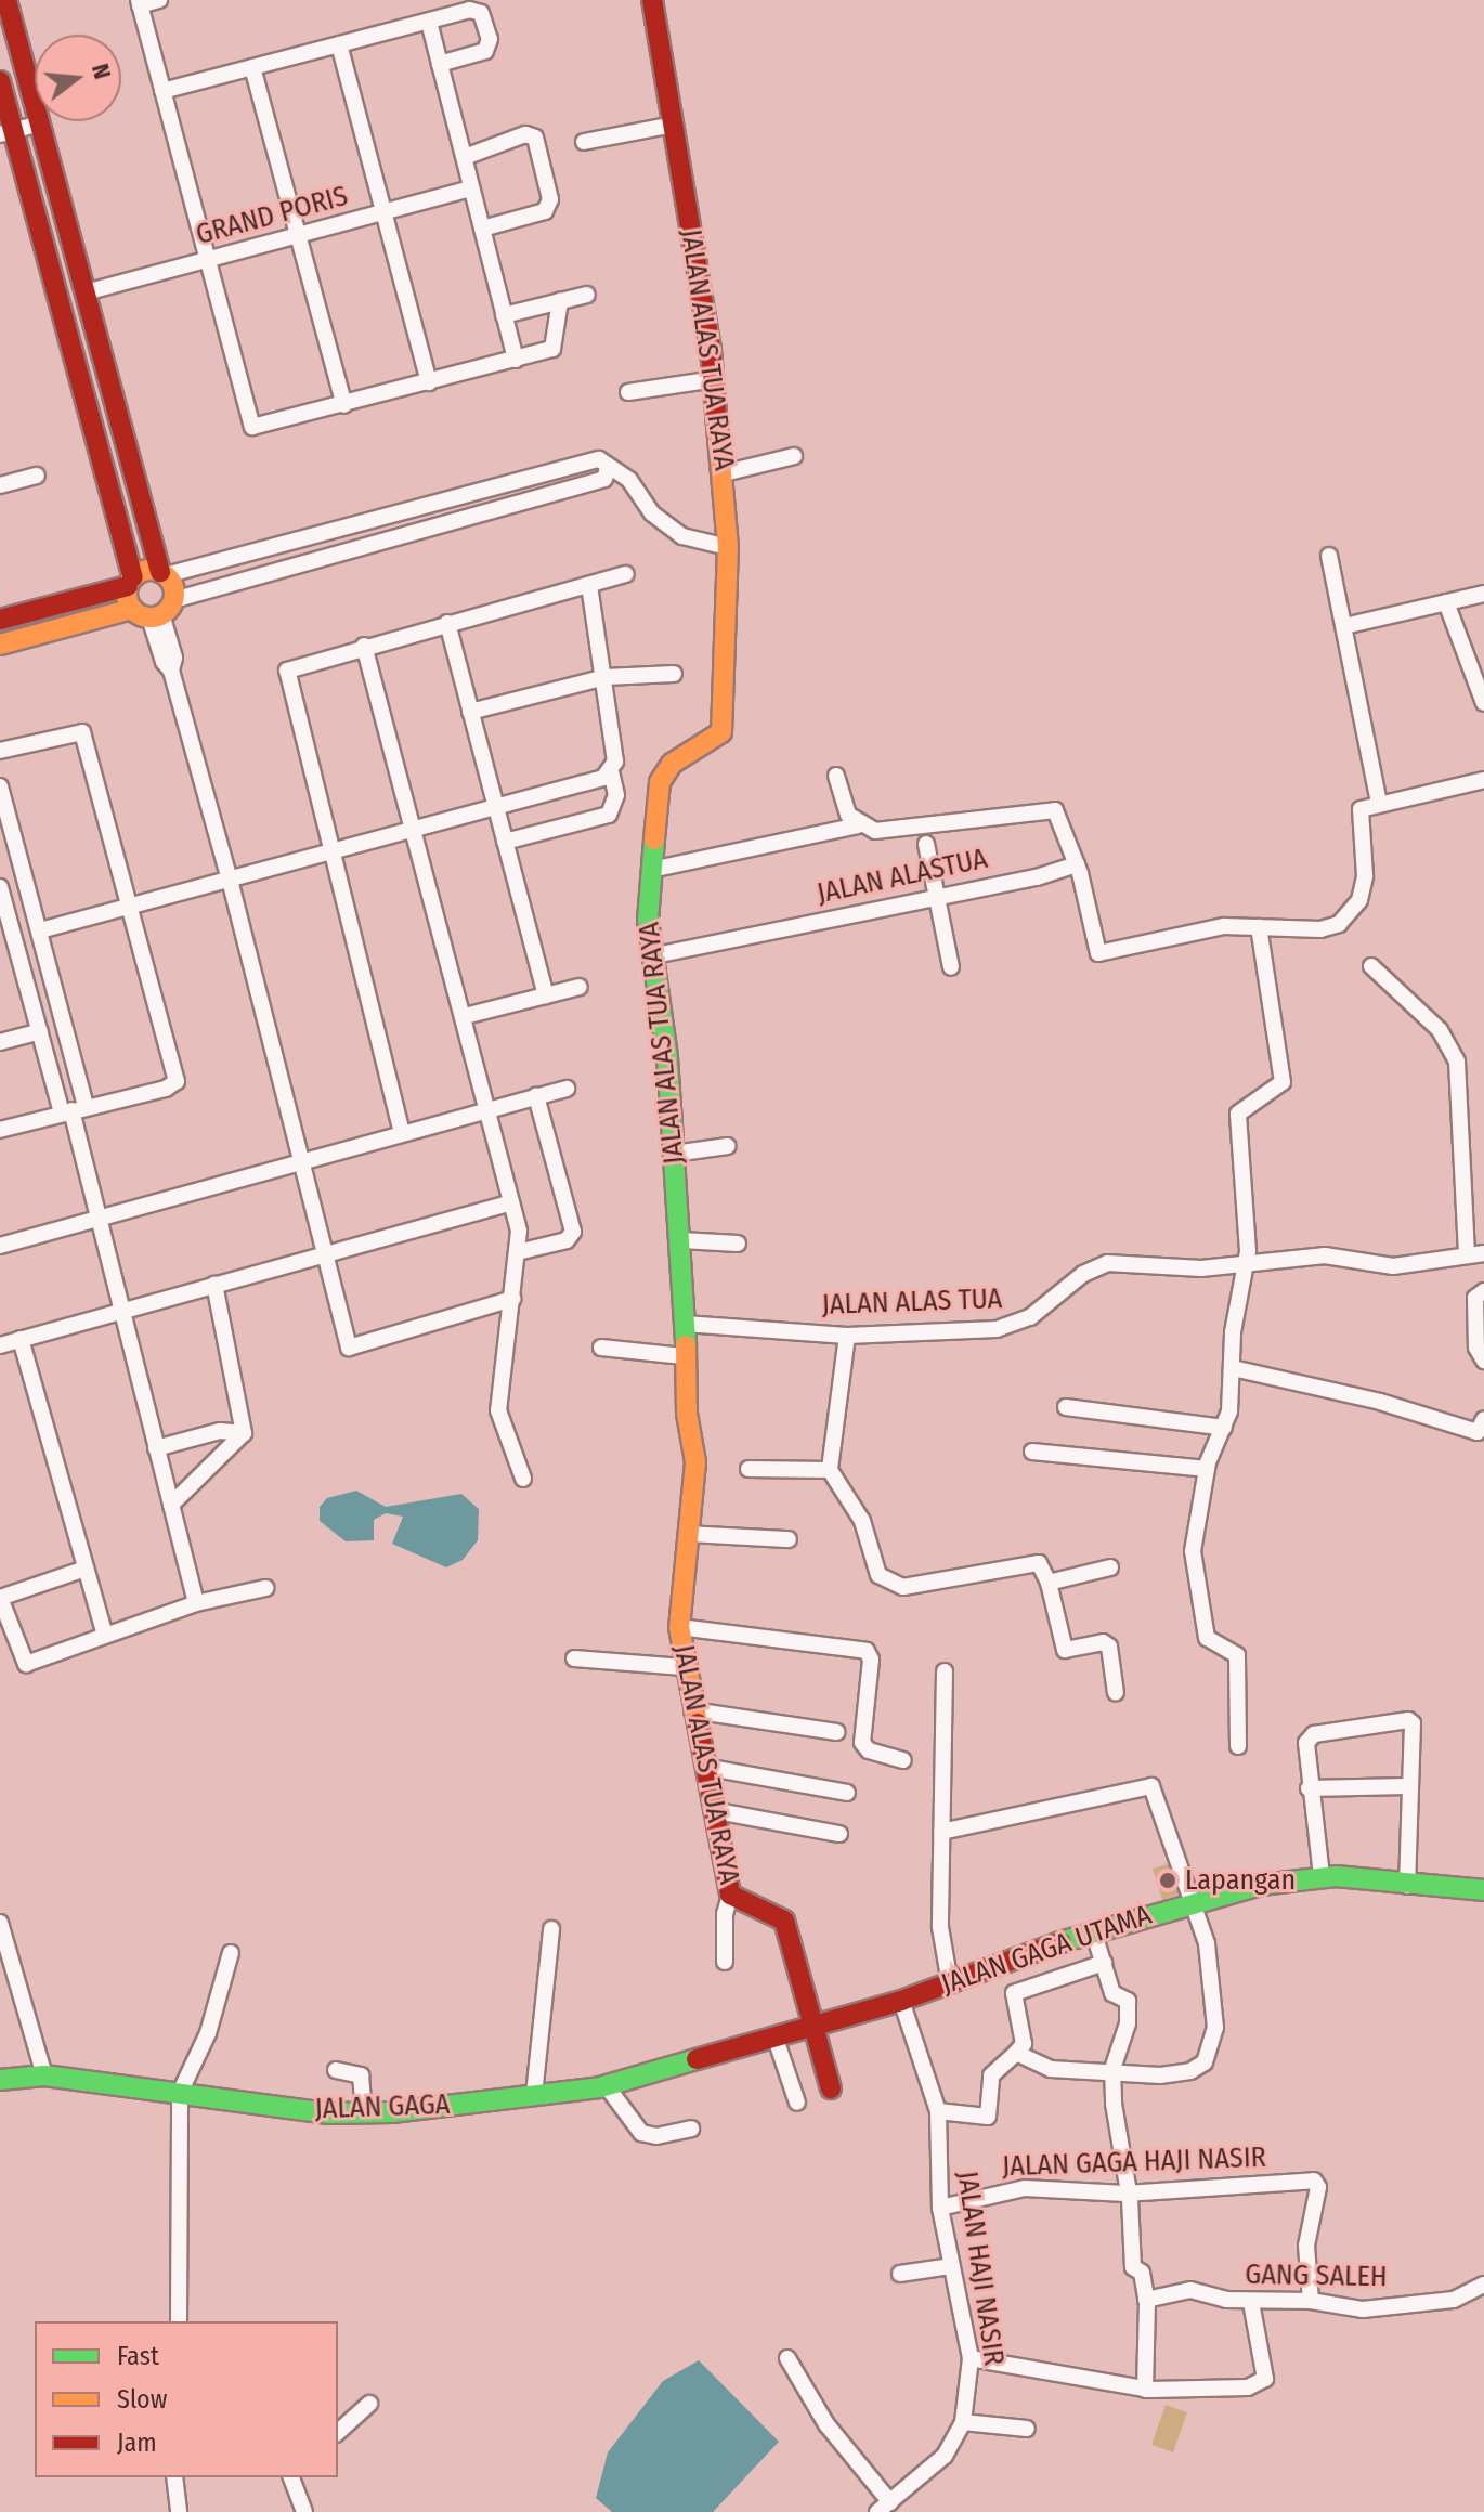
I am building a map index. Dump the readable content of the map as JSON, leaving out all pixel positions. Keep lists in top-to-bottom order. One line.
{"streets":{"street":["GRAND PORIS","JALAN ALAS TUA RAYA","JALAN ALASTUA","JALAN ALAS TUA","JALAN GAGA UTAMA","JALAN GAGA","JALAN GAGA HAJI NASIR","JALAN HAJI NASIR","GANG SALEH"]},"crossings":[["JALAN ALAS TUA RAYA","JALAN ALASTUA"],["JALAN ALAS TUA RAYA","JALAN ALAS TUA"],["JALAN ALAS TUA RAYA","JALAN GAGA UTAMA"],["JALAN GAGA UTAMA","JALAN GAGA"],["JALAN GAGA UTAMA","JALAN HAJI NASIR"],["JALAN GAGA HAJI NASIR","JALAN HAJI NASIR"],["JALAN GAGA HAJI NASIR","GANG SALEH"]],"places":["Lapangan"],"legend":["Fast","Slow","Jam"],"north":"right"}
